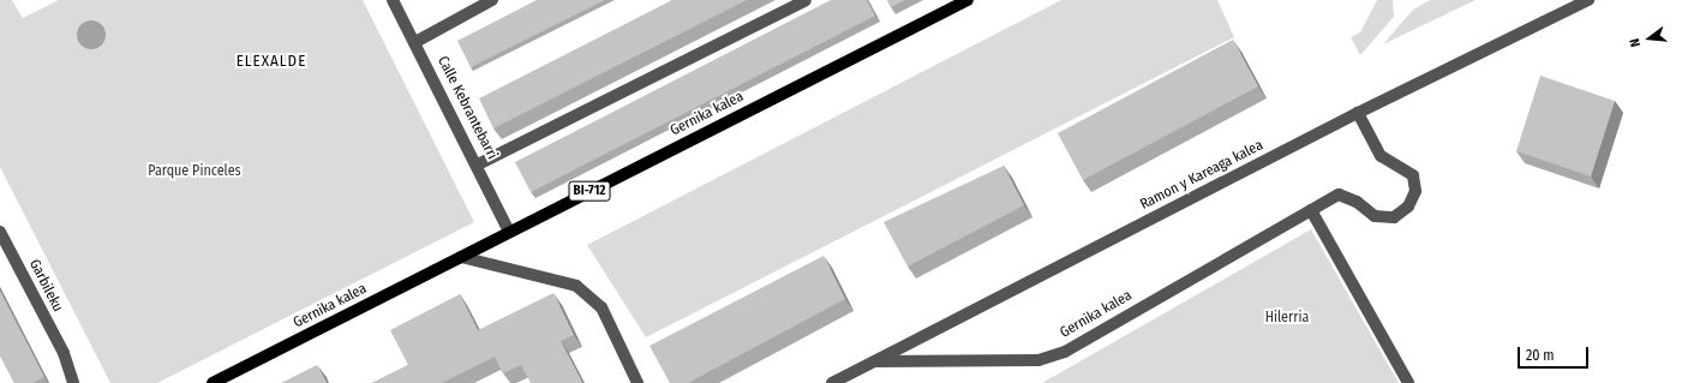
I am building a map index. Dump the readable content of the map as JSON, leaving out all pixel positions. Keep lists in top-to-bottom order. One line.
{"streets":{"main road":["Gernika kalea","BI-712"],"street":["Calle Kebrantebarri","Ramon y Kareaga kalea","Garbileku"]},"crossings":[["Calle Kebrantebarri","Gernika kalea"],["Gernika kalea","Ramon y Kareaga kalea"]],"districts":["ELEXALDE"],"parks":["Parque Pinceles","Hilerria"],"scale_bar":"20 m","north":"left"}
